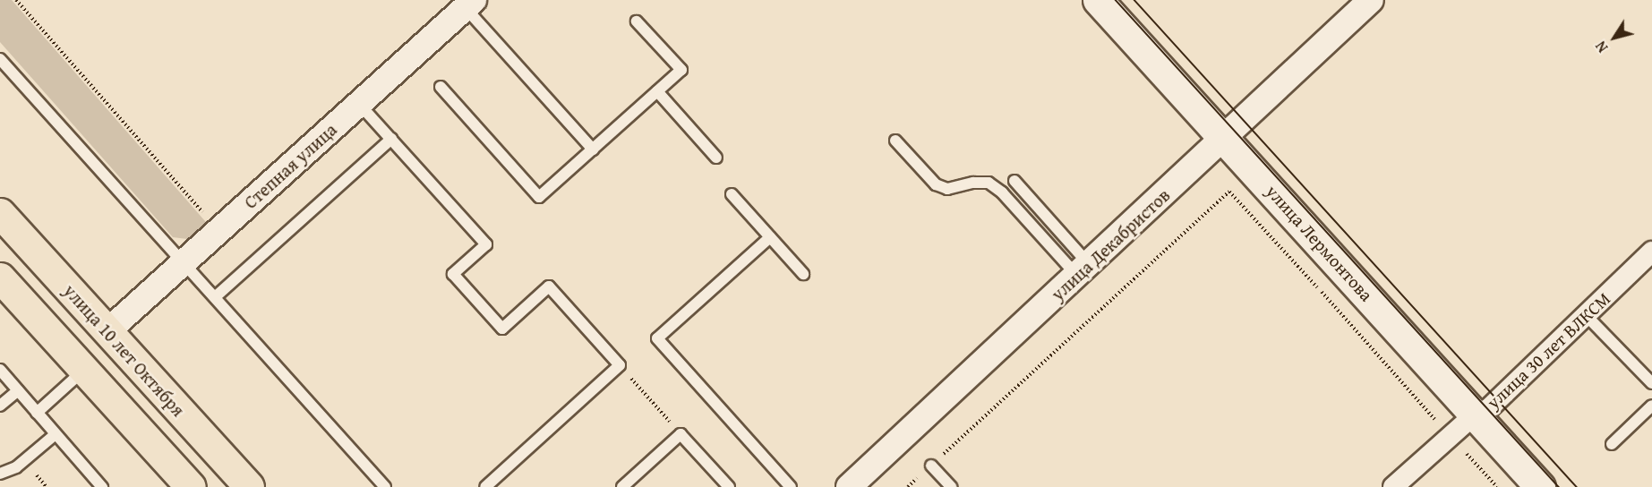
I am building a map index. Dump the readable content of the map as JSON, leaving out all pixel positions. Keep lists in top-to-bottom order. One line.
{"streets":{"main road":["улица Лермонтова","улица 10 лет Октября"],"street":["Степная улица","улица Декабристов","улица 30 лет ВЛКСМ"]},"crossings":[["Степная улица","улица 10 лет Октября"],["улица Лермонтова","улица Декабристов"],["улица Лермонтова","улица 30 лет ВЛКСМ"]],"north":"bottom left"}
